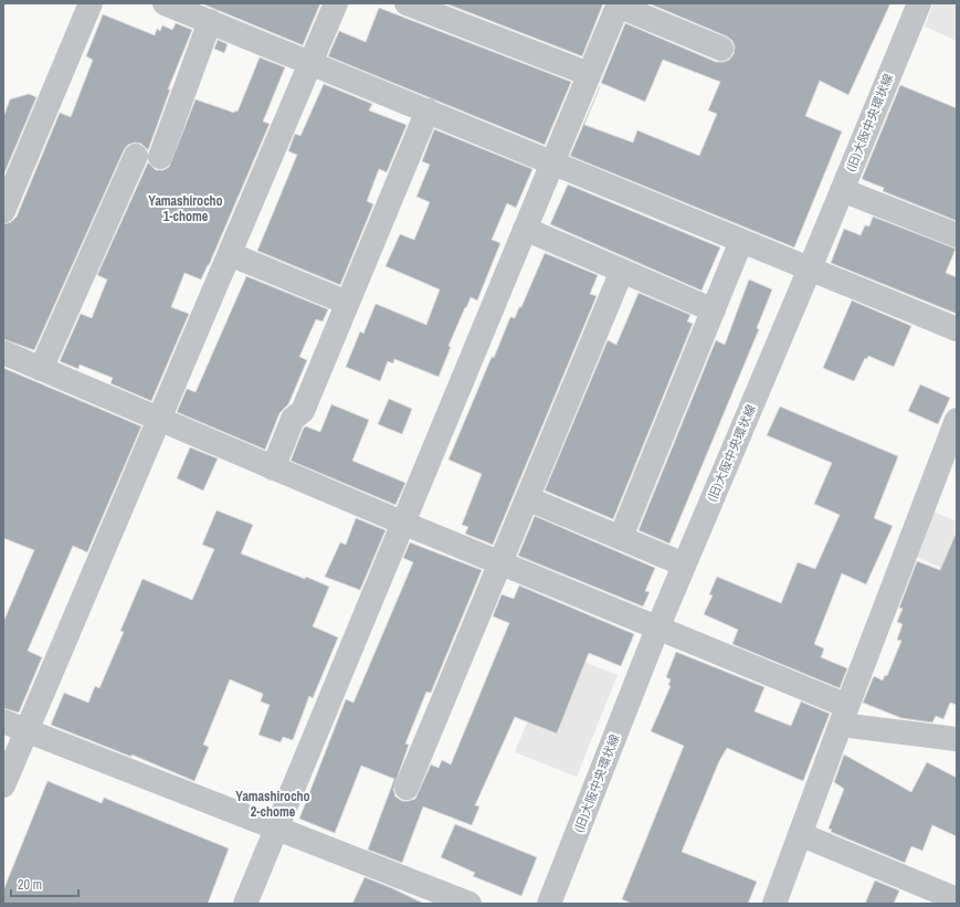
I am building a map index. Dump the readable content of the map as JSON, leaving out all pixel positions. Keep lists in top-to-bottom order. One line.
{"streets":{"street":["(旧)大阪中央環状線"]},"districts":["Yamashirocho 1-chome","Yamashirocho 2-chome"],"scale_bar":"20 m"}
